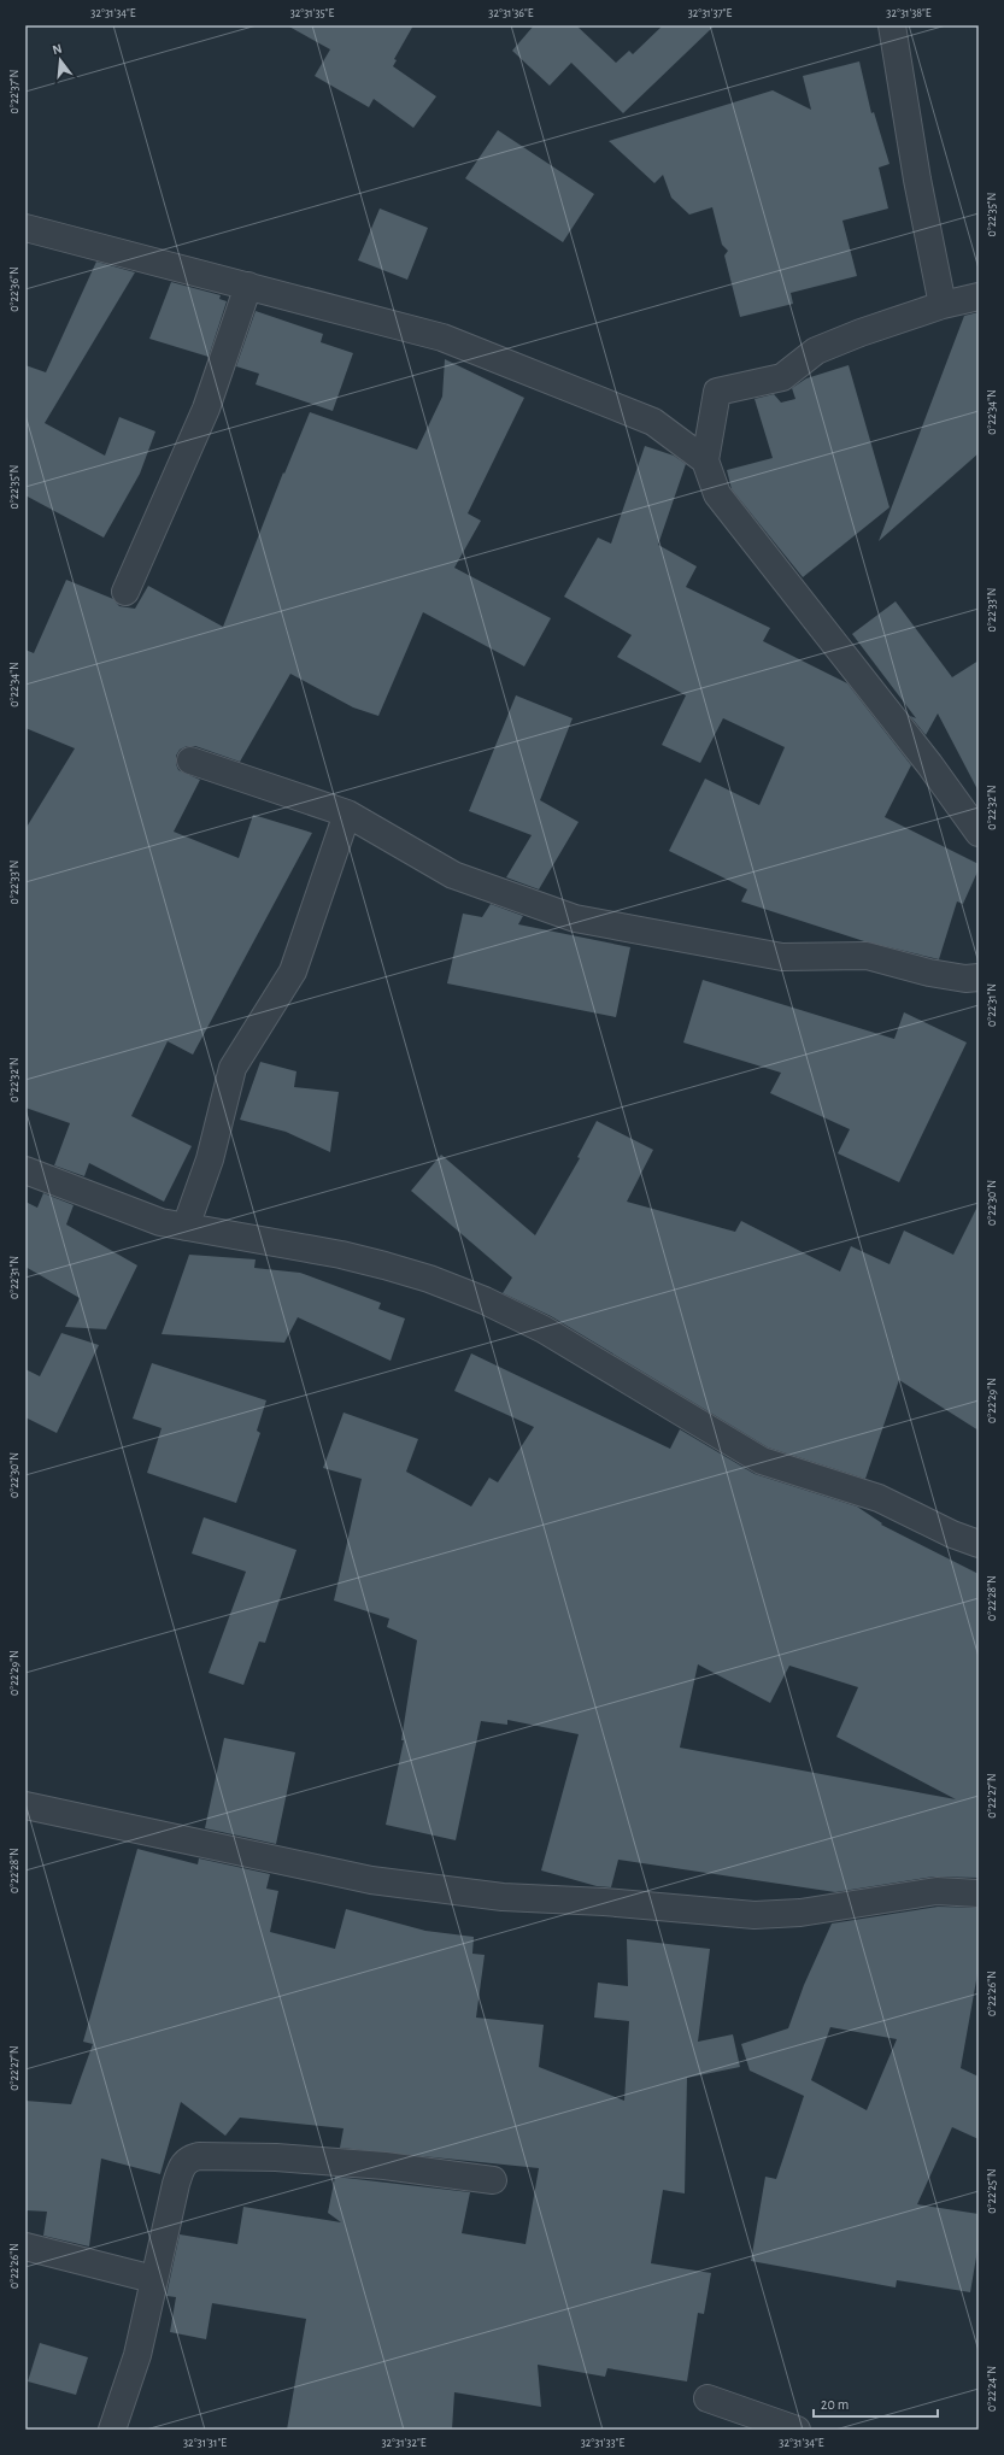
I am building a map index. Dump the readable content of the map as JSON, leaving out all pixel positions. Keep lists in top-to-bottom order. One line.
{"scale_bar":"20 m","north":"top","coordinates":["32°31'34\"E","32°31'35\"E","32°31'36\"E","32°31'37\"E","32°31'38\"E","0°22'37\"N","0°22'35\"N","0°22'36\"N","0°22'34\"N","0°22'33\"N","0°22'32\"N","0°22'31\"N","0°22'30\"N","0°22'29\"N","0°22'28\"N","0°22'27\"N","0°22'26\"N","0°22'25\"N","0°22'24\"N","32°31'31\"E","32°31'32\"E","32°31'33\"E"]}
